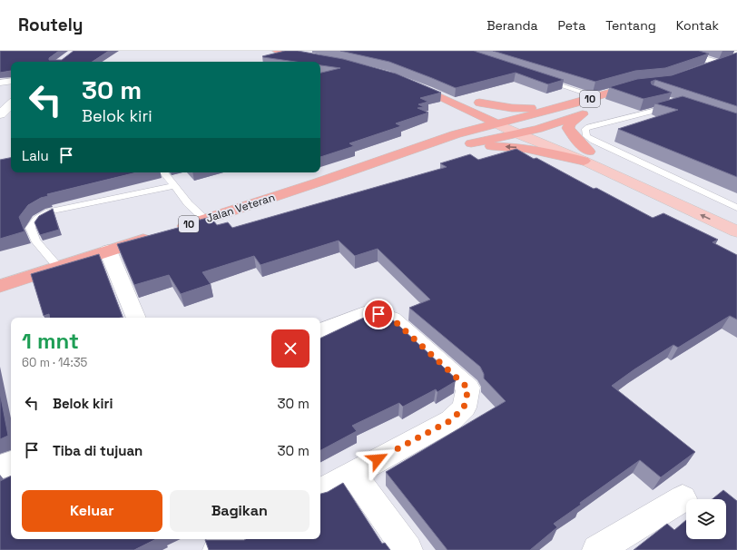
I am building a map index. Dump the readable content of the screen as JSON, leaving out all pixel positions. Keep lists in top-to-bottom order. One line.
{"streets":{"highway":["10","Jalan Veteran"]},"crossings":[["10","Jalan Veteran"]],"page":{"header":"Routely","nav":["Beranda","Peta","Tentang","Kontak"],"turn":["30 m","Belok kiri"],"then":"Lalu","heading":["1 mnt","60 m · 14:35"],"list":[{"name":"Belok kiri","value":"30 m"},{"name":"Tiba di tujuan","value":"30 m"}],"buttons":["Keluar","Bagikan"]}}
